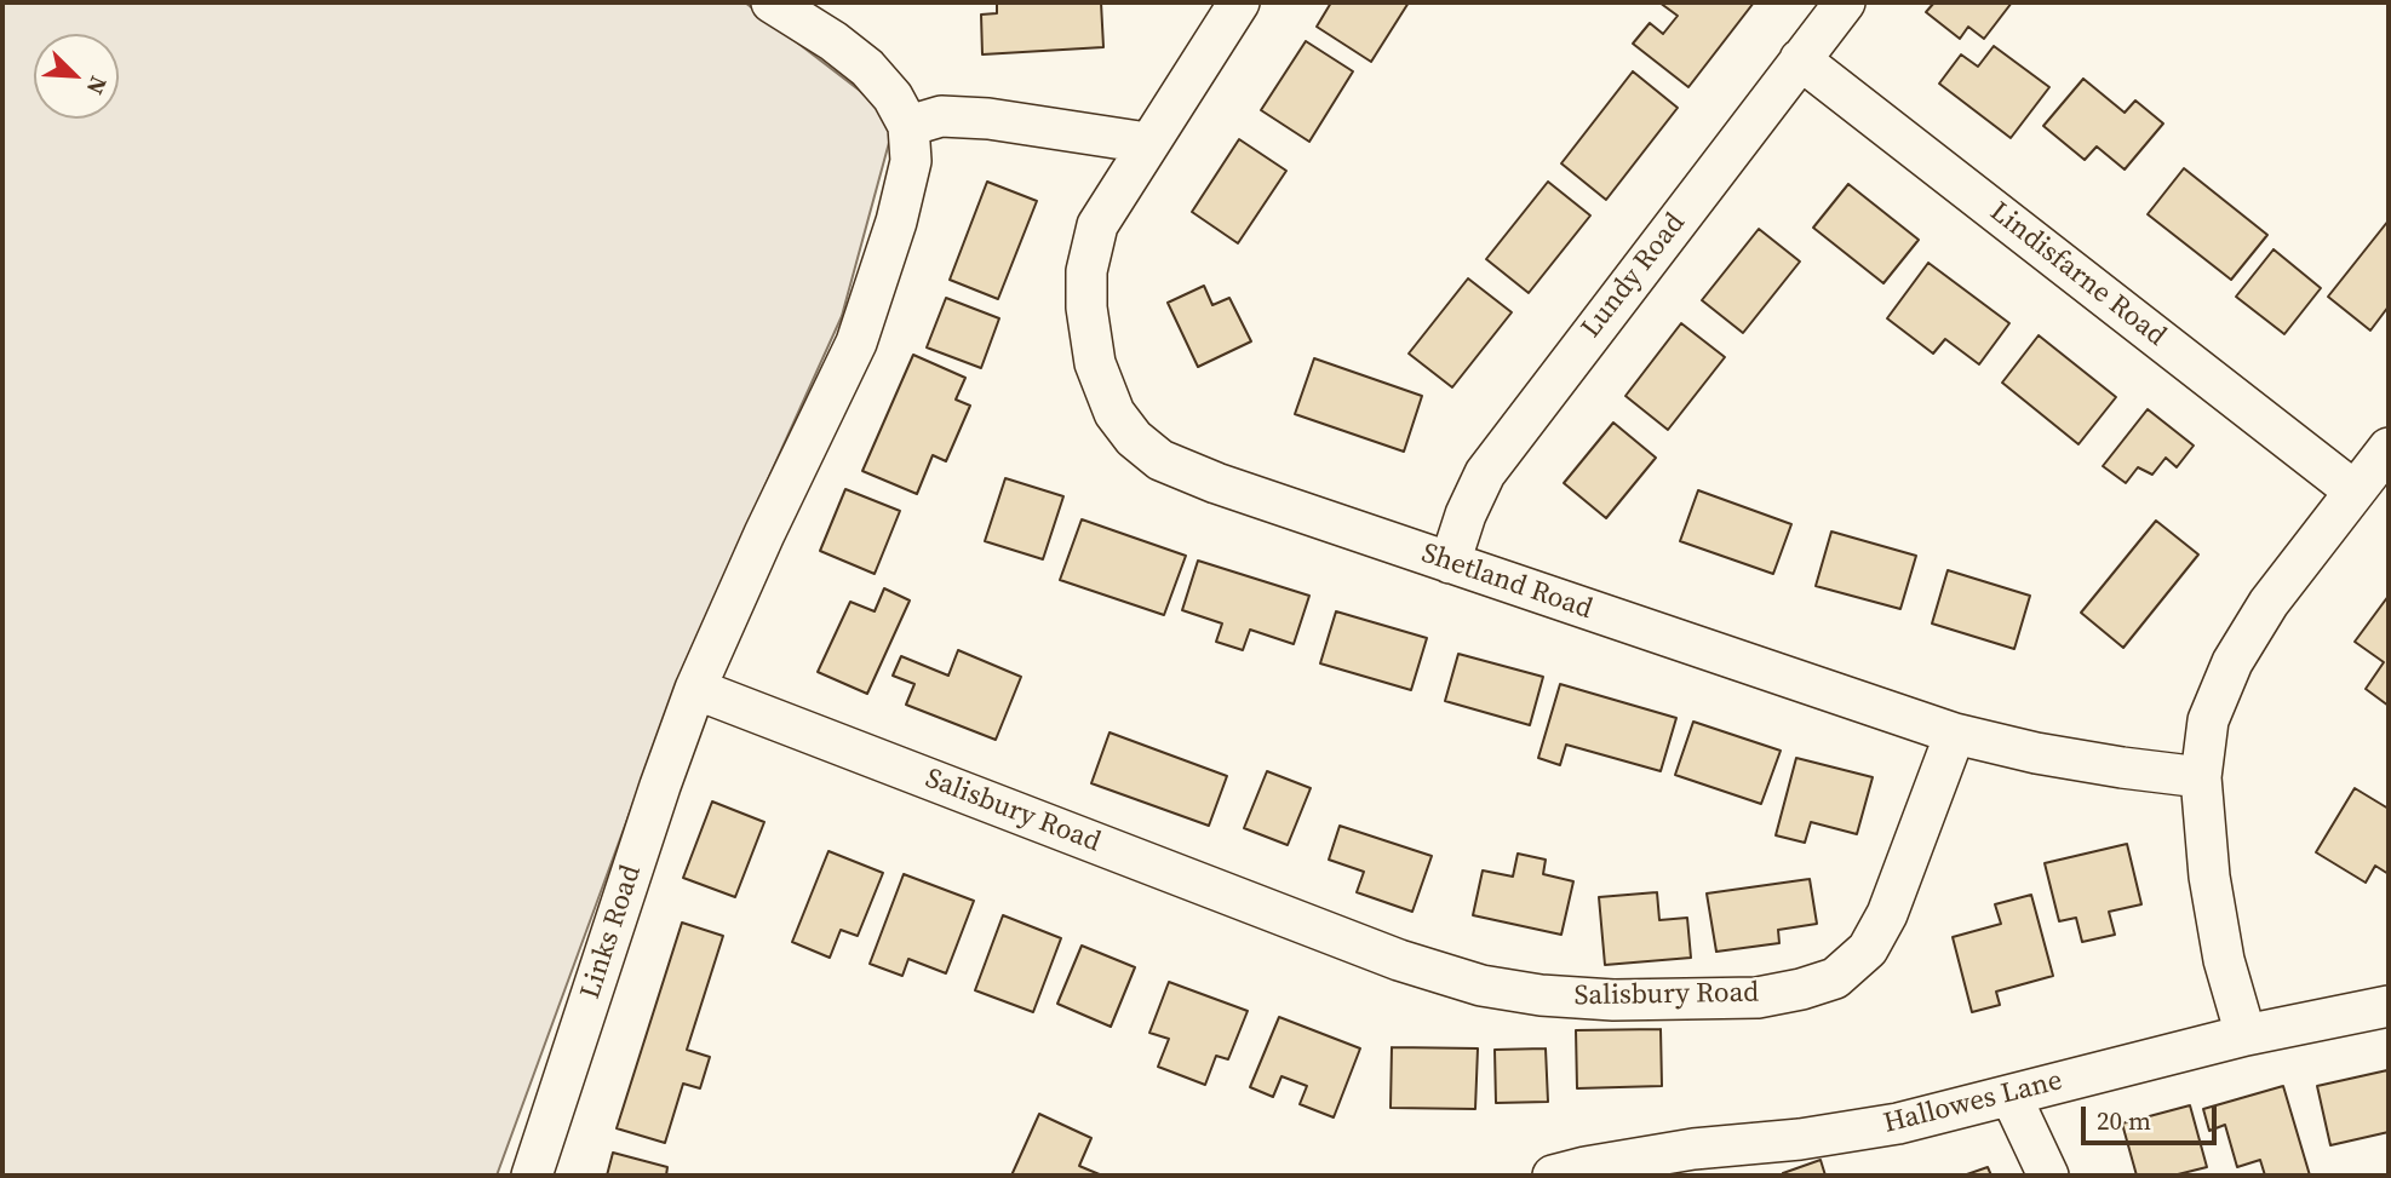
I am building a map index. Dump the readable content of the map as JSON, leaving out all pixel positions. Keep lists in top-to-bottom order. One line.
{"streets":{"street":["Lindisfarne Road","Lundy Road","Shetland Road","Salisbury Road","Links Road","Hallowes Lane"]},"crossings":[["Lindisfarne Road","Lundy Road"],["Lundy Road","Shetland Road"],["Shetland Road","Salisbury Road"],["Salisbury Road","Links Road"]],"scale_bar":"20 m","north":"bottom right"}
